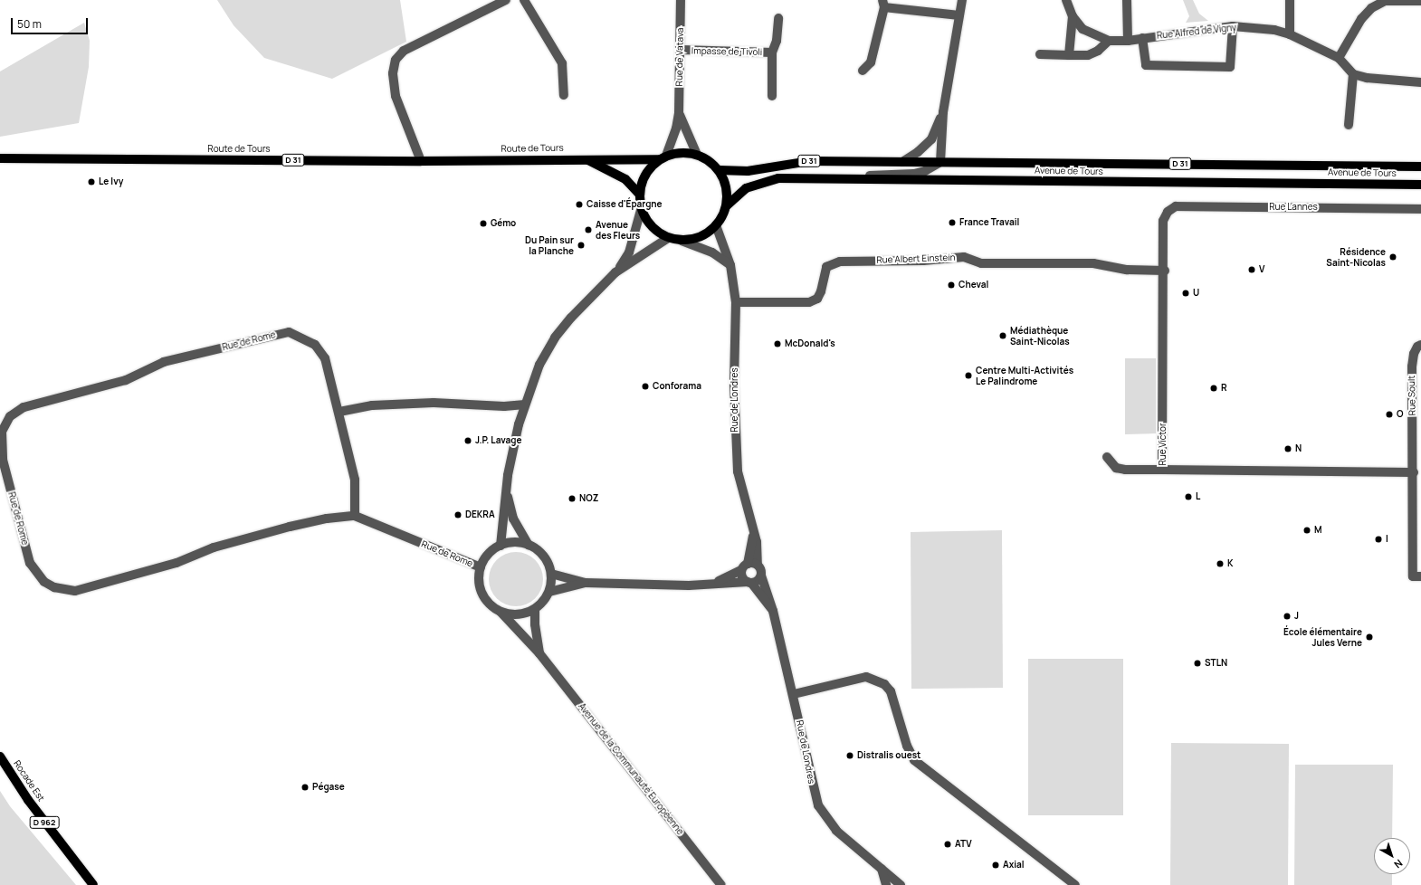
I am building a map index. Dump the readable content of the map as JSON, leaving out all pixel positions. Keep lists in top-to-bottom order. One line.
{"streets":{"main road":["Route de Tours","D 31","Avenue de Tours","Rocade Est","D 962"],"street":["Rue Alfred de Vigny","Impasse de Tivoli","Rue de Vatava","Rue Lannes","Rue Albert Einstein","Rue de Rome","Rue Soult","Rue de Londres","Rue Victor","Avenue de la Communauté Européenne"]},"crossings":[["Impasse de Tivoli","Rue de Vatava"],["Rue de Vatava","Route de Tours"],["Rue de Vatava","Avenue de Tours"],["Rue de Vatava","Rue de Londres"],["Route de Tours","Avenue de Tours"],["Route de Tours","Rue de Londres"],["Avenue de Tours","Rue de Londres"],["Rue Lannes","Rue Victor"],["Rue Albert Einstein","Rue de Londres"],["Rue Albert Einstein","Rue Victor"],["Rue de Rome","Avenue de la Communauté Européenne"],["Rue Soult","Rue Victor"]],"places":["Le Ivy","Caisse d'Épargne","France Travail","Gémo","Avenue des Fleurs","Du Pain sur la Planche","Résidence Saint-Nicolas","V","Cheval","U","Médiathèque Saint-Nicolas","McDonald's","Centre Multi-Activités Le Palindrome","Conforama","R","O","J.P. Lavage","N","L","NOZ","DEKRA","M","I","K","J","École élémentaire Jules Verne","STLN","Distralis ouest","Pégase","ATV","Axial"],"scale_bar":"50 m","north":"bottom right"}
